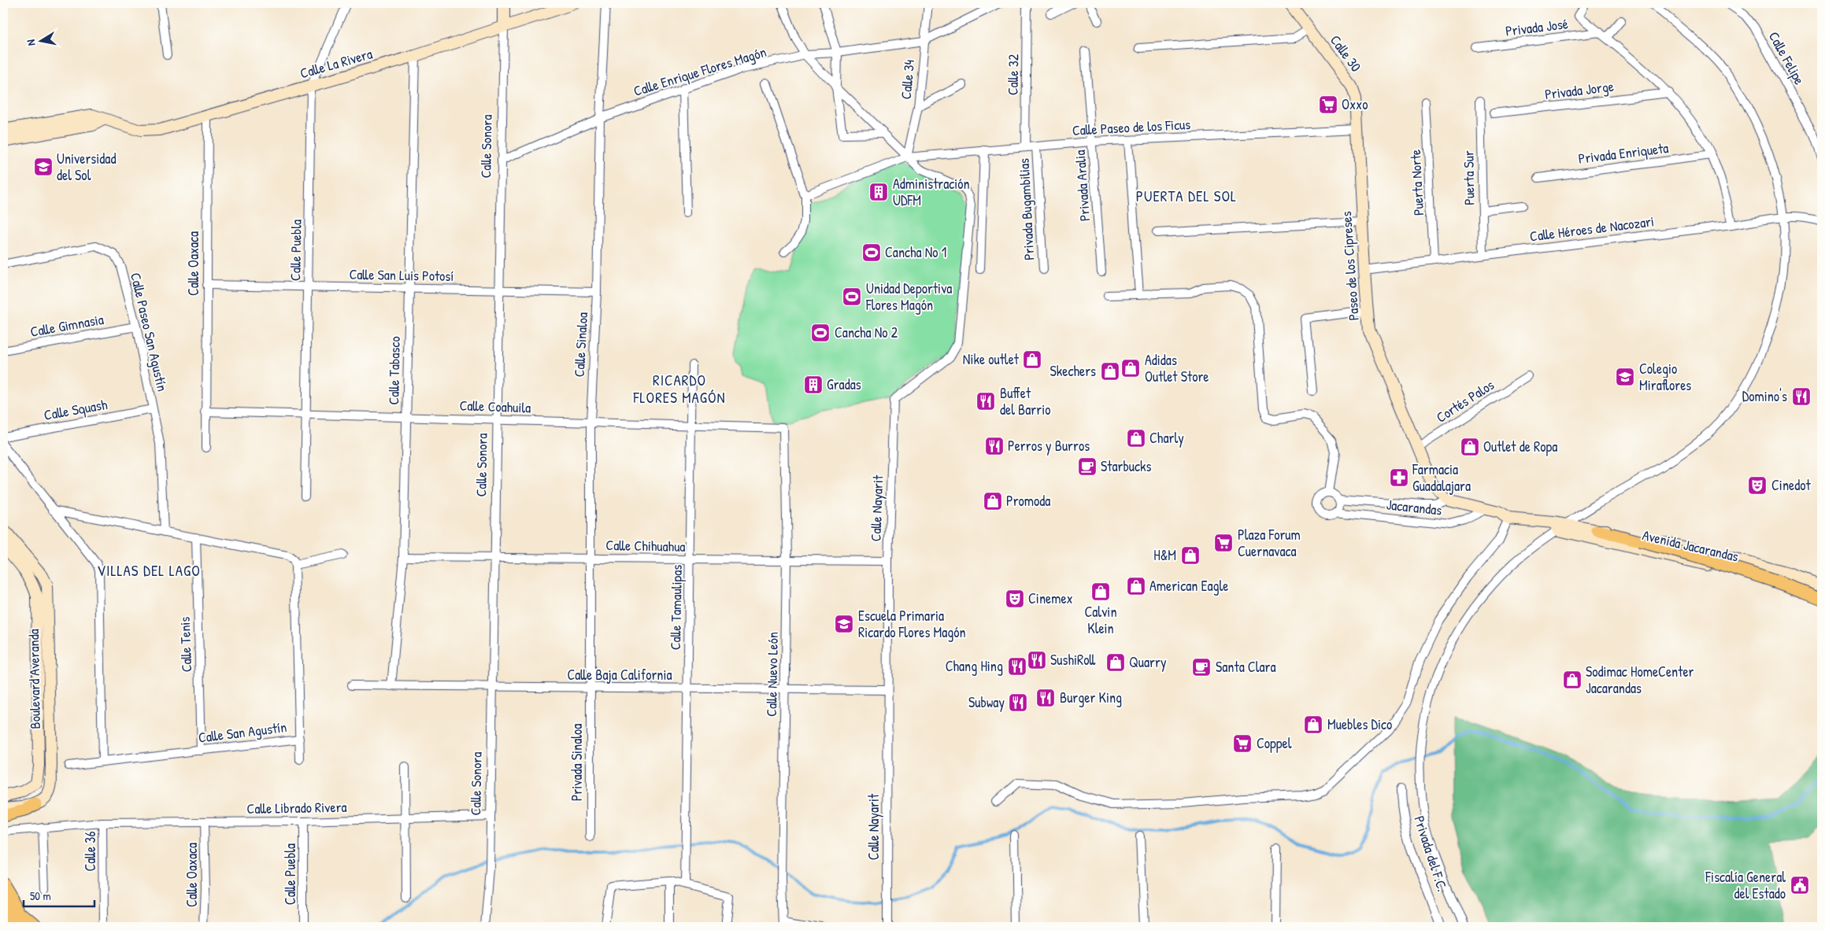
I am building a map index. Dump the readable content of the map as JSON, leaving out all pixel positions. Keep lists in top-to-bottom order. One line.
{"streets":{"street":["Privada José","Calle 30","Calle Felipe","Calle La Rivera","Calle Enrique Flores Magón","Calle 32","Calle 34","Privada Jorge","Calle Paseo de los Ficus","Calle Sonora","Privada Enriqueta","Puerta Sur","Puerta Norte","Privada Aralia","Privada Bugambilias","Calle Héroes de Nacozari","Calle Puebla","Calle Oaxaca","Paseo de los Cipreses","Calle San Luis Potosí","Calle Gimnasia","Calle Paseo San Agustín","Calle Sinaloa","Calle Tabasco","Cortés Palos","Calle Coahuila","Calle Squash","Jacarandas","Calle Nayarit","Calle Chihuahua","Avenida Jacarandas","Calle Tamaulipas","Calle Tenis","Calle Nuevo León","Calle Baja California","Boulevard Averanda","Calle San Agustín","Privada Sinaloa","Calle Librado Rivera","Calle 36","Privada del F.C."]},"crossings":[["Calle 30","Calle Paseo de los Ficus"],["Calle 30","Paseo de los Cipreses"],["Calle La Rivera","Calle Sonora"],["Calle La Rivera","Calle Puebla"],["Calle La Rivera","Calle Oaxaca"],["Calle La Rivera","Calle Tabasco"],["Calle Enrique Flores Magón","Calle 34"],["Calle Enrique Flores Magón","Calle Sonora"],["Calle Enrique Flores Magón","Calle Sinaloa"],["Calle 32","Calle Paseo de los Ficus"],["Calle 34","Calle Paseo de los Ficus"],["Calle 34","Calle Nayarit"],["Calle Paseo de los Ficus","Privada Aralia"],["Calle Paseo de los Ficus","Privada Bugambilias"],["Calle Paseo de los Ficus","Paseo de los Cipreses"],["Calle Paseo de los Ficus","Calle Nayarit"],["Calle Sonora","Calle San Luis Potosí"],["Calle Sonora","Calle Coahuila"],["Calle Sonora","Calle Chihuahua"],["Calle Sonora","Calle Baja California"],["Calle Sonora","Calle Librado Rivera"],["Puerta Sur","Calle Héroes de Nacozari"],["Puerta Norte","Calle Héroes de Nacozari"],["Calle Héroes de Nacozari","Paseo de los Cipreses"],["Calle Puebla","Calle San Luis Potosí"],["Calle Puebla","Calle Coahuila"],["Calle Puebla","Calle Librado Rivera"],["Calle Oaxaca","Calle San Luis Potosí"],["Calle Oaxaca","Calle Coahuila"],["Calle Oaxaca","Calle Librado Rivera"],["Paseo de los Cipreses","Cortés Palos"],["Paseo de los Cipreses","Jacarandas"],["Paseo de los Cipreses","Avenida Jacarandas"],["Calle San Luis Potosí","Calle Sinaloa"],["Calle San Luis Potosí","Calle Tabasco"],["Calle Gimnasia","Calle Paseo San Agustín"],["Calle Paseo San Agustín","Calle Squash"],["Calle Sinaloa","Calle Coahuila"],["Calle Sinaloa","Calle Chihuahua"],["Calle Sinaloa","Calle Baja California"],["Calle Sinaloa","Privada Sinaloa"],["Calle Tabasco","Calle Coahuila"],["Calle Tabasco","Calle Chihuahua"],["Calle Tabasco","Calle Baja California"],["Calle Coahuila","Calle Tamaulipas"],["Calle Coahuila","Calle Nuevo León"],["Jacarandas","Avenida Jacarandas"],["Calle Nayarit","Calle Chihuahua"],["Calle Nayarit","Calle Baja California"],["Calle Chihuahua","Calle Tamaulipas"],["Calle Chihuahua","Calle Nuevo León"],["Calle Tamaulipas","Calle Baja California"],["Calle Tenis","Calle San Agustín"],["Calle Nuevo León","Calle Baja California"],["Calle Baja California","Privada Sinaloa"],["Calle Librado Rivera","Calle 36"]],"districts":["PUERTA DEL SOL","RICARDO FLORES MAGÓN","VILLAS DEL LAGO"],"places":{"supermarket":["Oxxo","Plaza Forum Cuernavaca","Coppel"],"school or university":["Universidad del Sol","Colegio Miraflores","Escuela Primaria Ricardo Flores Magón"],"building":["Administración UDFM","Gradas"],"sports":["Cancha No 1","Unidad Deportiva Flores Magón","Cancha No 2"],"shop":["Nike outlet","Adidas Outlet Store","Skechers","Charly","Outlet de Ropa","Promoda","H&M","American Eagle","Calvin Klein","Quarry","Sodimac HomeCenter Jacarandas","Muebles Dico"],"restaurant":["Domino's","Buffet del Barrio","Perros y Burros","SushiRoll","Chang Hing","Burger King","Subway"],"cafe":["Starbucks","Santa Clara"],"pharmacy":["Farmacia Guadalajara"],"theatre":["Cinedot","Cinemex"],"public building":["Fiscalía General del Estado"]},"scale_bar":"50 m","north":"left"}
